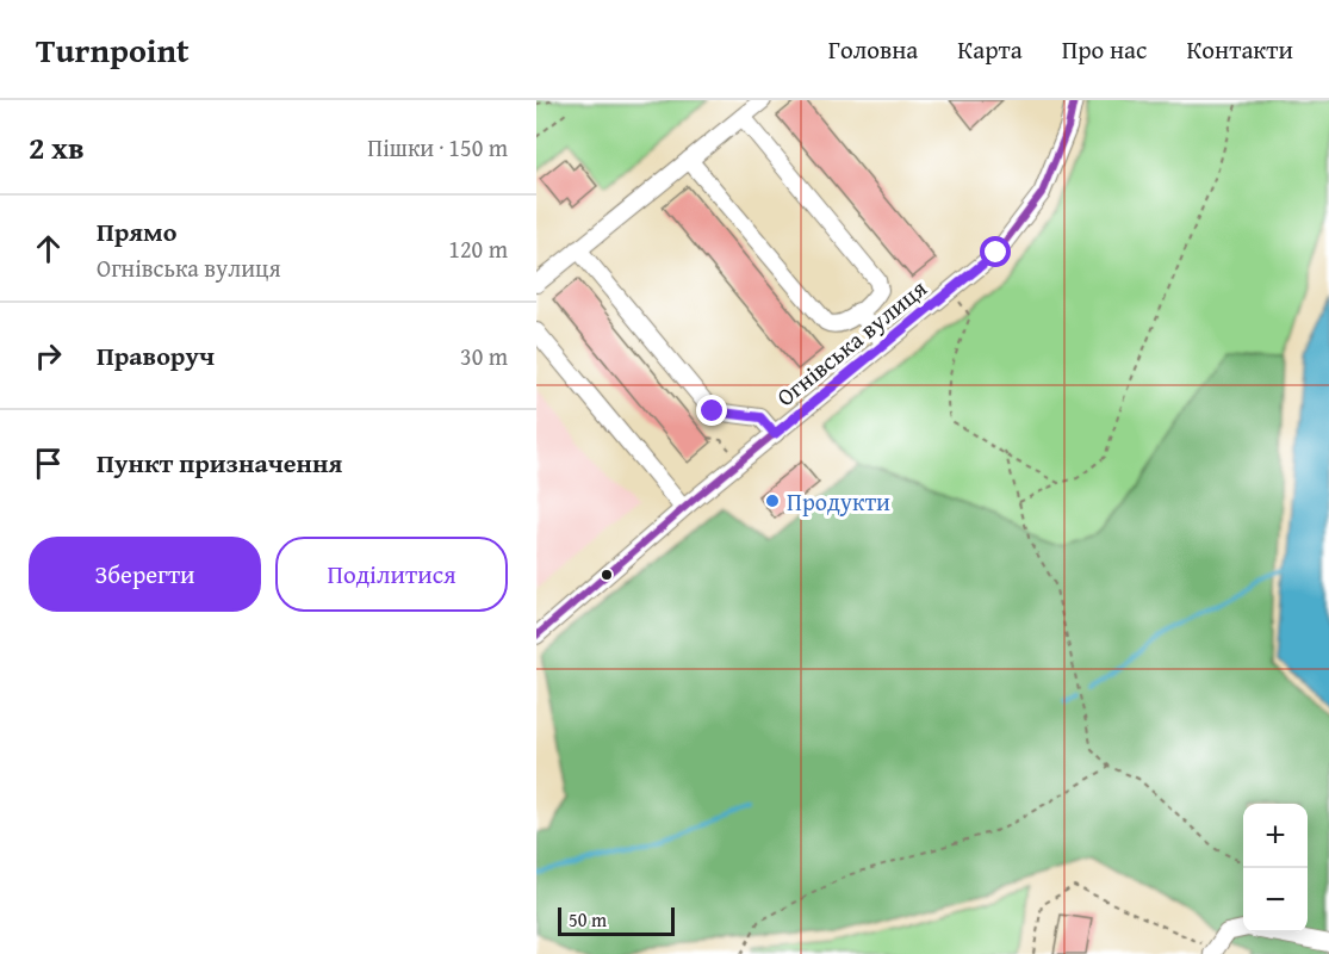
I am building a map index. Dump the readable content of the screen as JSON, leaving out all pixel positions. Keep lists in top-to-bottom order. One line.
{"streets":{"street":["Огнівська вулиця"]},"places":["Продукти"],"scale_bar":"50 m","page":{"header":"Turnpoint","nav":["Головна","Карта","Про нас","Контакти"],"heading":["2 хв","Пішки · 150 m"],"list":[["Прямо","Огнівська вулиця","120 m"],["Праворуч","30 m"],"Пункт призначення"],"buttons":["Зберегти","Поділитися"],"map_buttons":["+","−"],"scale":"50 m"}}
